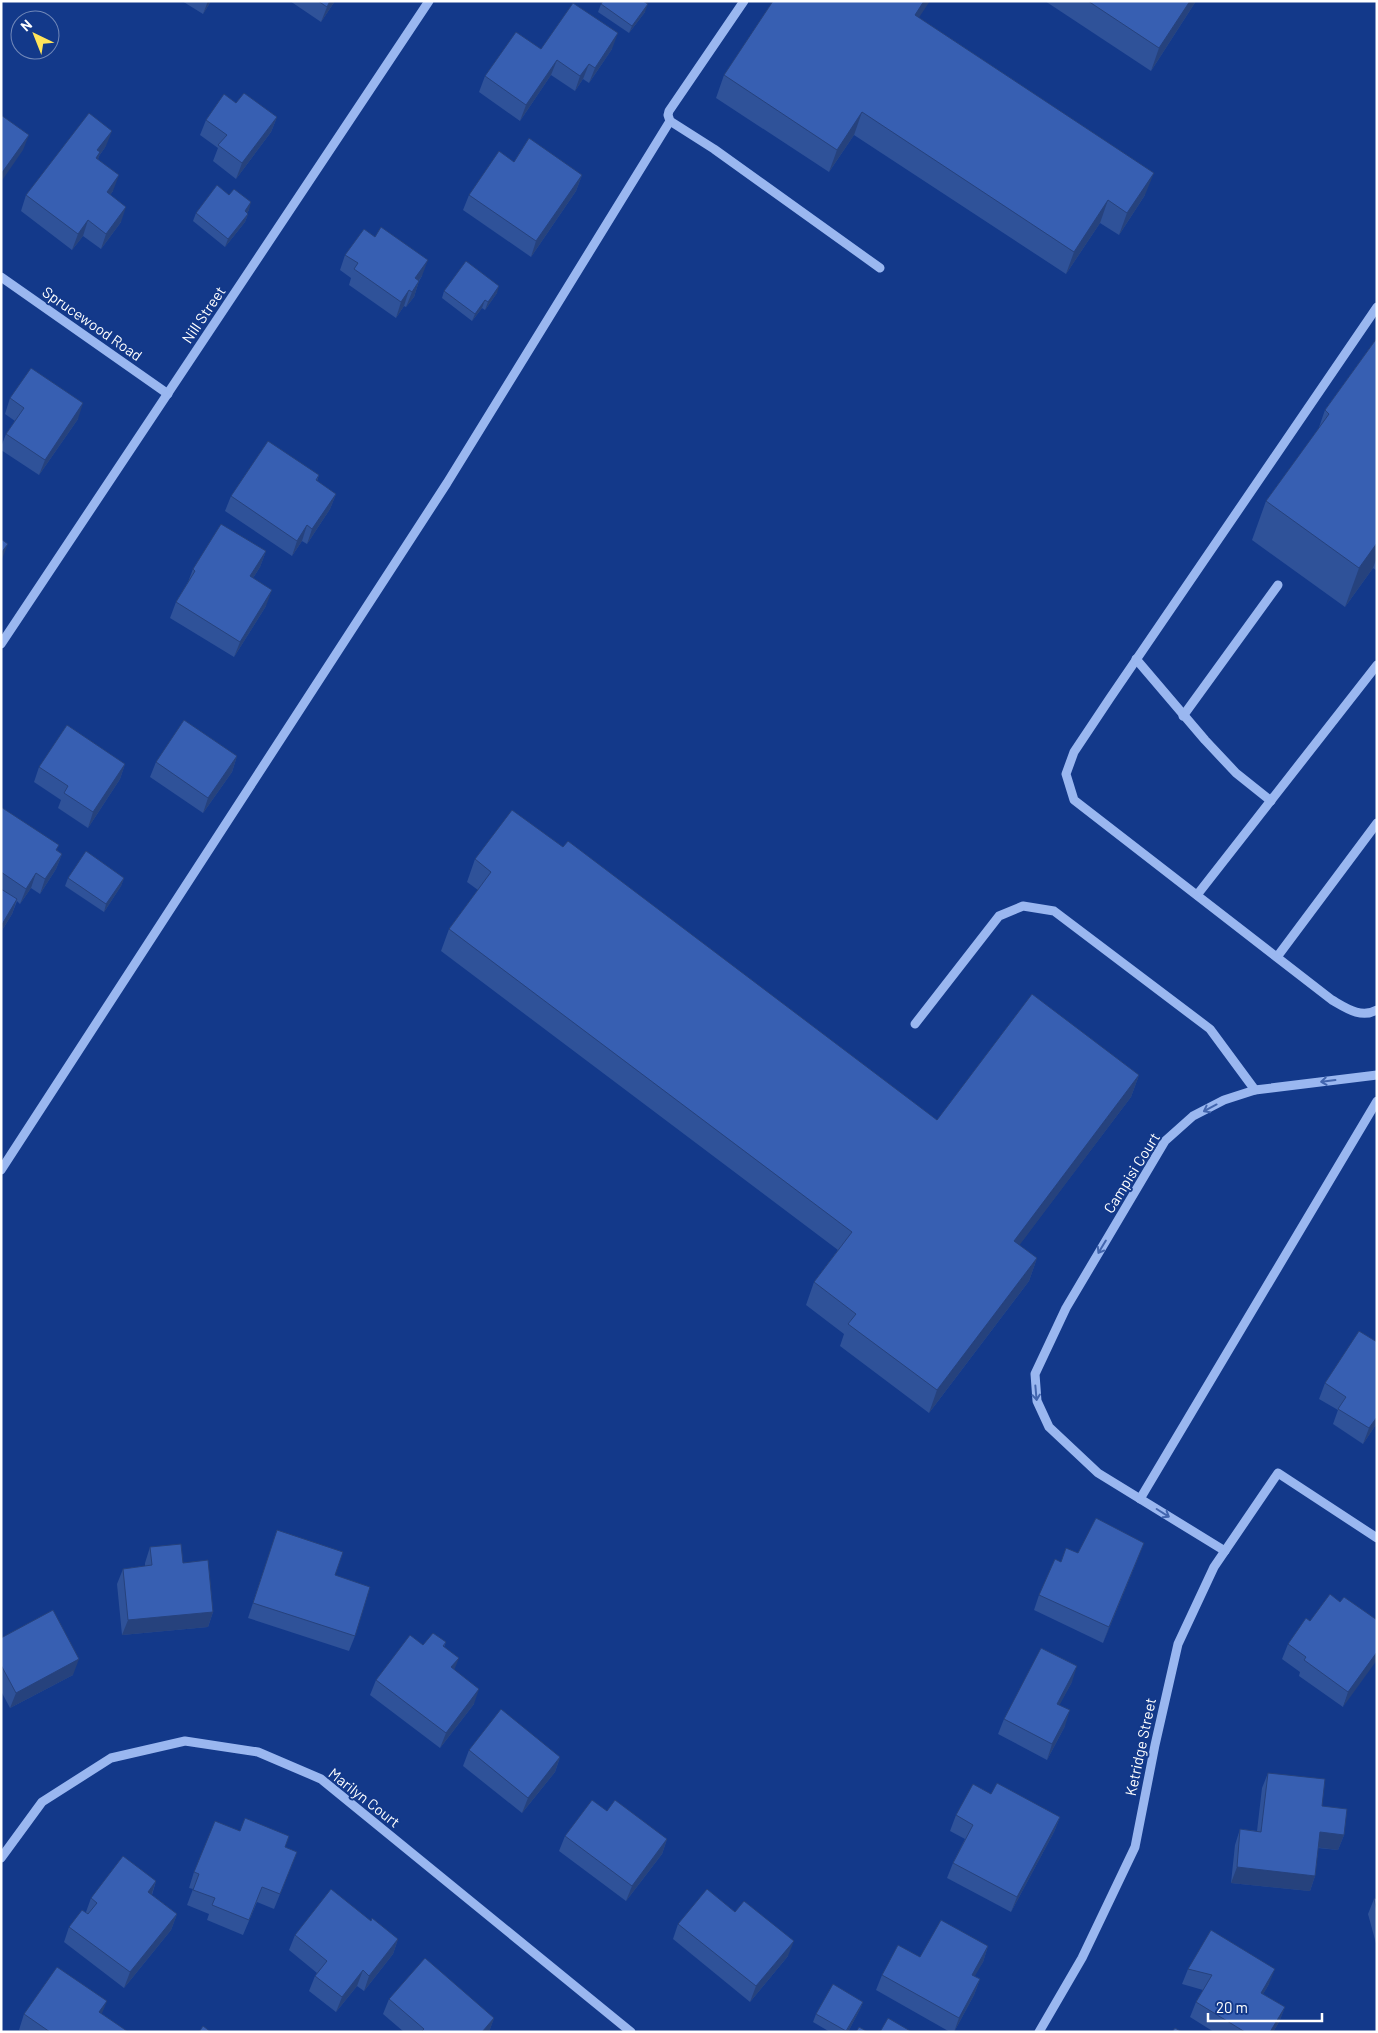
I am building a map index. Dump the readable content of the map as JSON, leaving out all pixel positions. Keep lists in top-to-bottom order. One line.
{"streets":{"street":["Nill Street","Sprucewood Road","Campisi Court","Ketridge Street","Marilyn Court"]},"crossings":[["Nill Street","Sprucewood Road"],["Campisi Court","Ketridge Street"]],"scale_bar":"20 m","north":"top left"}
